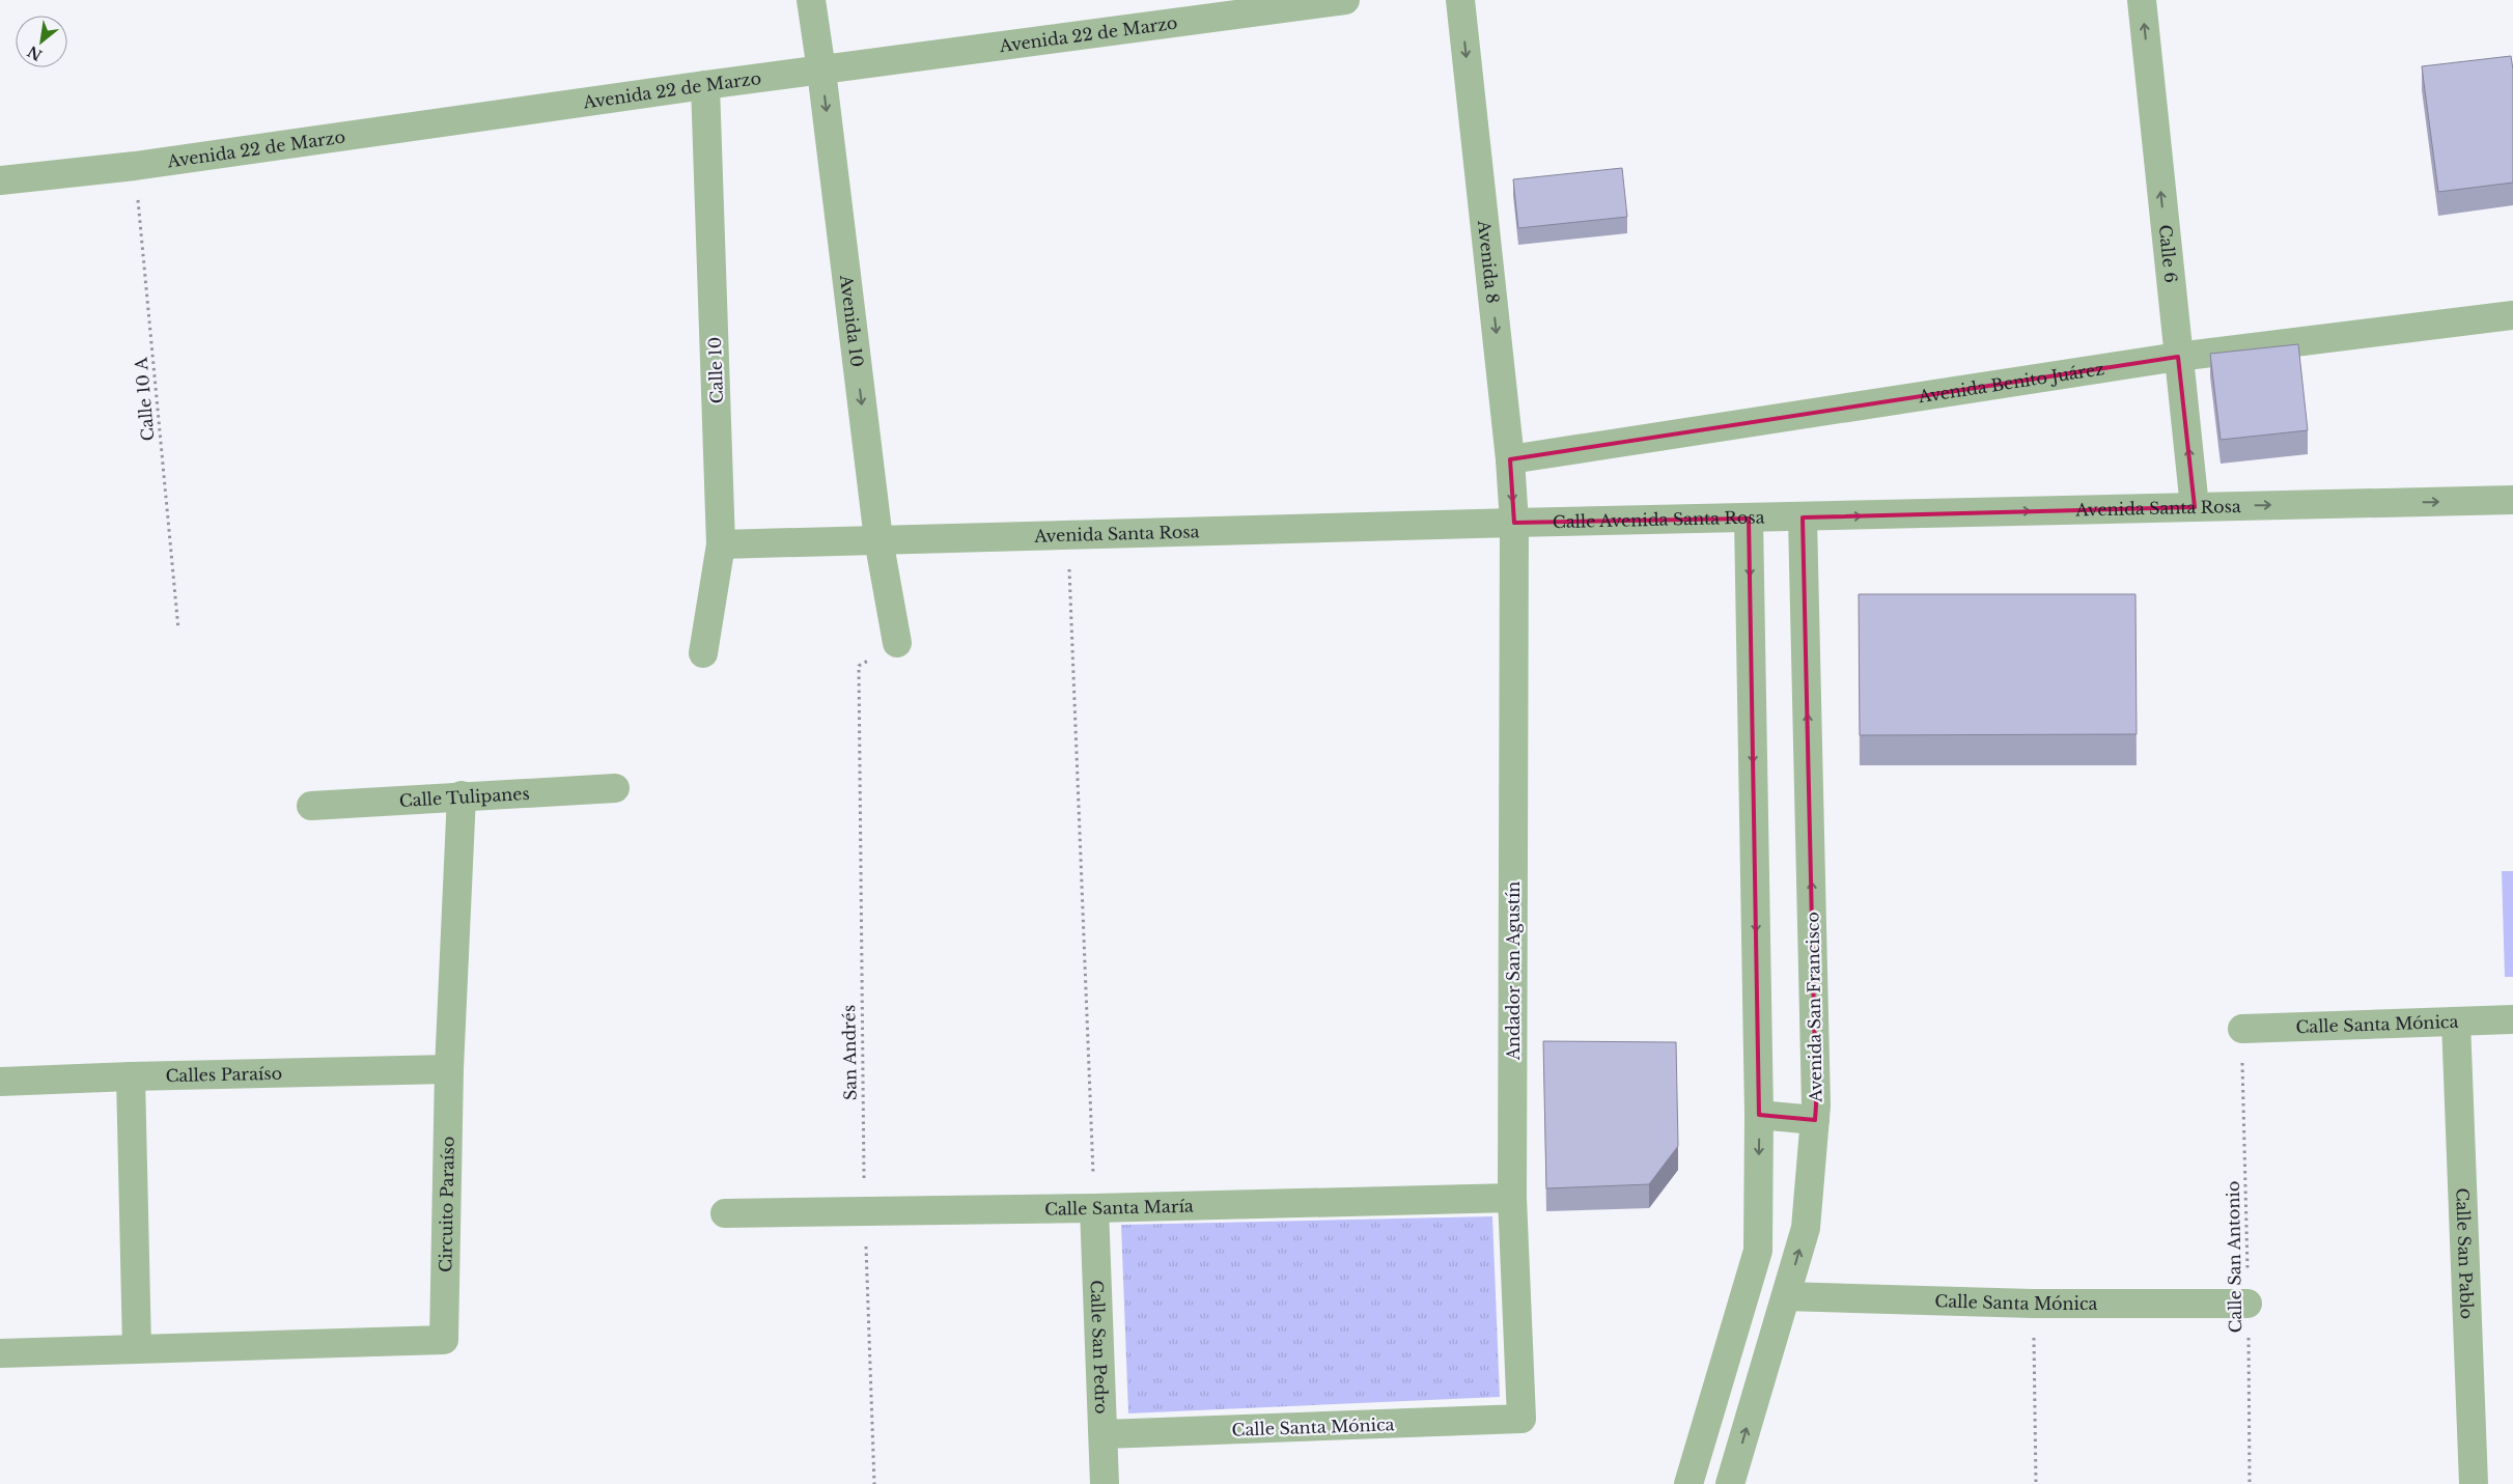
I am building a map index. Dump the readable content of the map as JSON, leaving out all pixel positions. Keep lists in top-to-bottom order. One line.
{"streets":{"street":["Avenida 22 de Marzo","Calle 6","Avenida 8","Avenida 10","Calle 10","Avenida Benito Juárez","Avenida Santa Rosa","Calle Avenida Santa Rosa","Calle Tulipanes","Andador San Agustín","Avenida San Francisco","Calle Santa Mónica","Calles Paraíso","Circuito Paraíso","Calle Santa María","Calle San Pablo","Calle San Pedro"],"path":["Calle 10 A","San Andrés","Calle San Antonio"]},"crossings":[["Avenida 22 de Marzo","Avenida 10"],["Avenida 22 de Marzo","Calle 10"],["Avenida 22 de Marzo","Calle 10 A"],["Calle 6","Avenida Benito Juárez"],["Calle 6","Avenida Santa Rosa"],["Avenida 8","Avenida Benito Juárez"],["Avenida 8","Avenida Santa Rosa"],["Avenida 8","Calle Avenida Santa Rosa"],["Avenida 8","Andador San Agustín"],["Avenida 10","Avenida Santa Rosa"],["Avenida 10","San Andrés"],["Calle 10","Avenida Santa Rosa"],["Avenida Santa Rosa","Calle Avenida Santa Rosa"],["Avenida Santa Rosa","Andador San Agustín"],["Avenida Santa Rosa","Avenida San Francisco"],["Calle Avenida Santa Rosa","Andador San Agustín"],["Calle Avenida Santa Rosa","Avenida San Francisco"],["Calle Tulipanes","Circuito Paraíso"],["Andador San Agustín","Calle Santa Mónica"],["Andador San Agustín","Calle Santa María"],["Avenida San Francisco","Calle Santa Mónica"],["Calle Santa Mónica","Calle San Pablo"],["Calle Santa Mónica","Calle San Antonio"],["Calle Santa Mónica","Calle San Pedro"],["San Andrés","Calle Santa María"],["Calles Paraíso","Circuito Paraíso"],["Calle Santa María","Calle San Pedro"]],"one_way":["Calle 6","Avenida 8","Avenida 10","Avenida Santa Rosa"],"north":"bottom left"}
